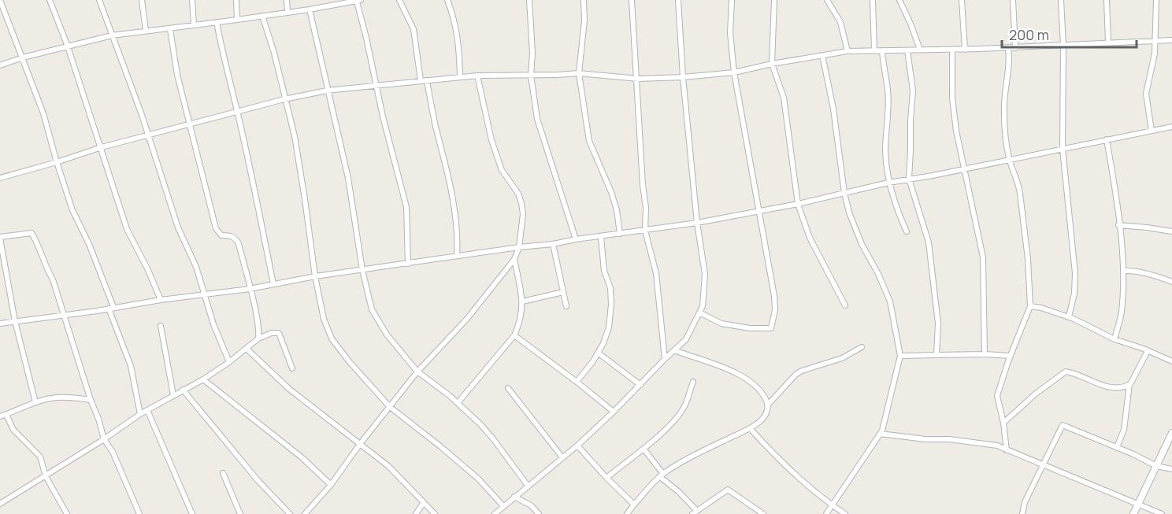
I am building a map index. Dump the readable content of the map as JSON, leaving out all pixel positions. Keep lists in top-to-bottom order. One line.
{"scale_bar":"200 m"}
